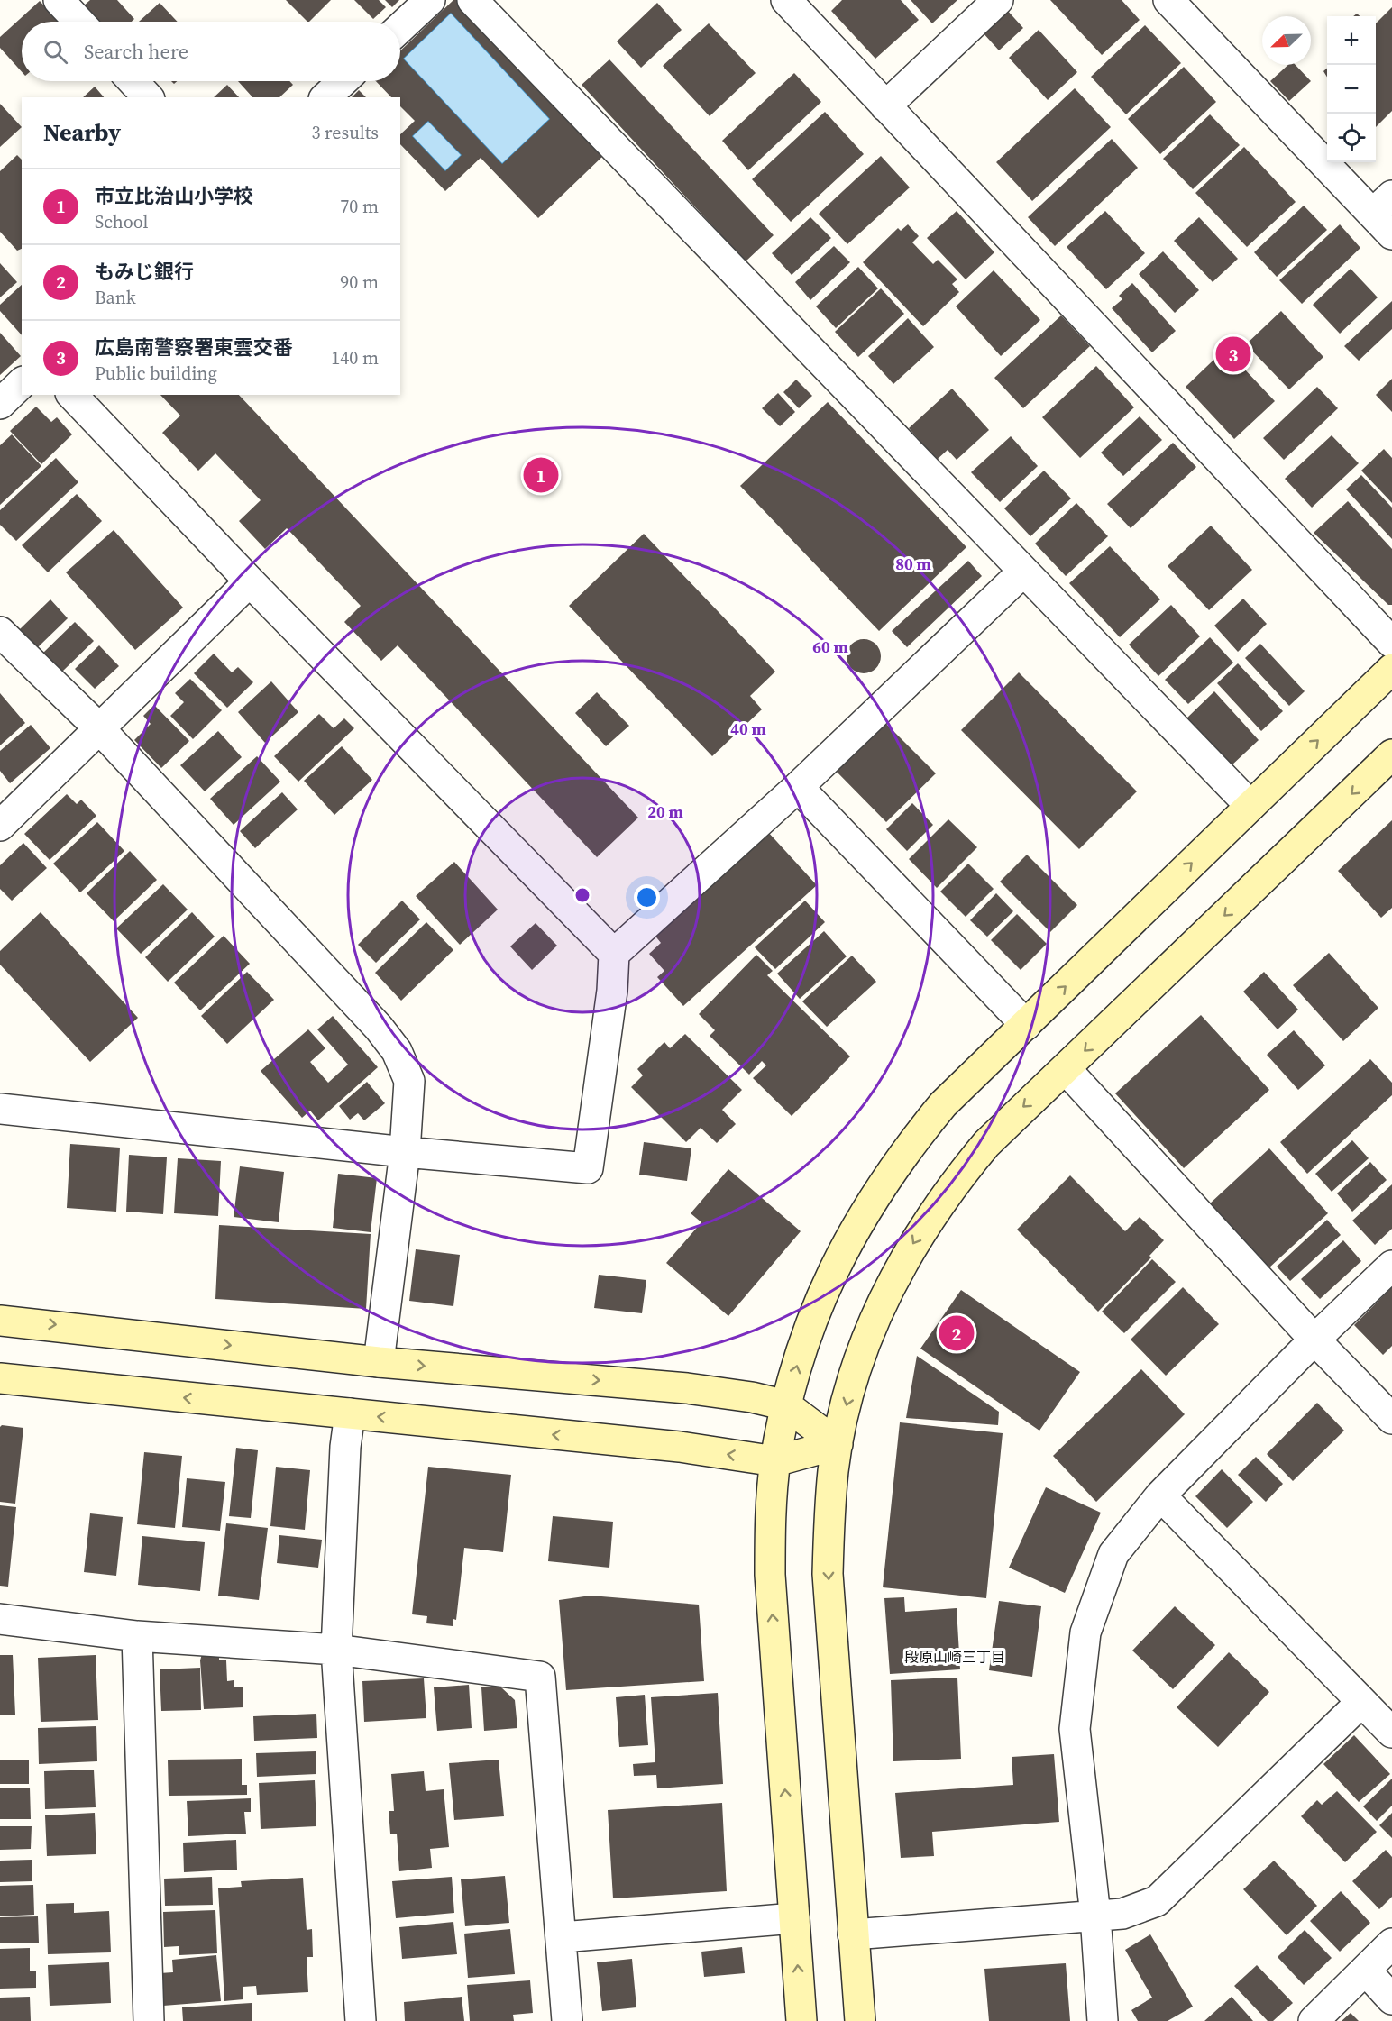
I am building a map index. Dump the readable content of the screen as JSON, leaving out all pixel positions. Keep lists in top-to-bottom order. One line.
{"districts":["段原山崎三丁目"],"north":"bottom left","page":{"map_buttons":["+","−"],"search":"Search here","heading":["Nearby","3 results"],"list":[{"mark":"1","name":"市立比治山小学校","note":"School","value":"70 m"},{"mark":"2","name":"もみじ銀行","note":"Bank","value":"90 m"},{"mark":"3","name":"広島南警察署東雲交番","note":"Public building","value":"140 m"}],"pins":["3","1","2"]},"rings":["80 m","60 m","40 m","20 m"]}
